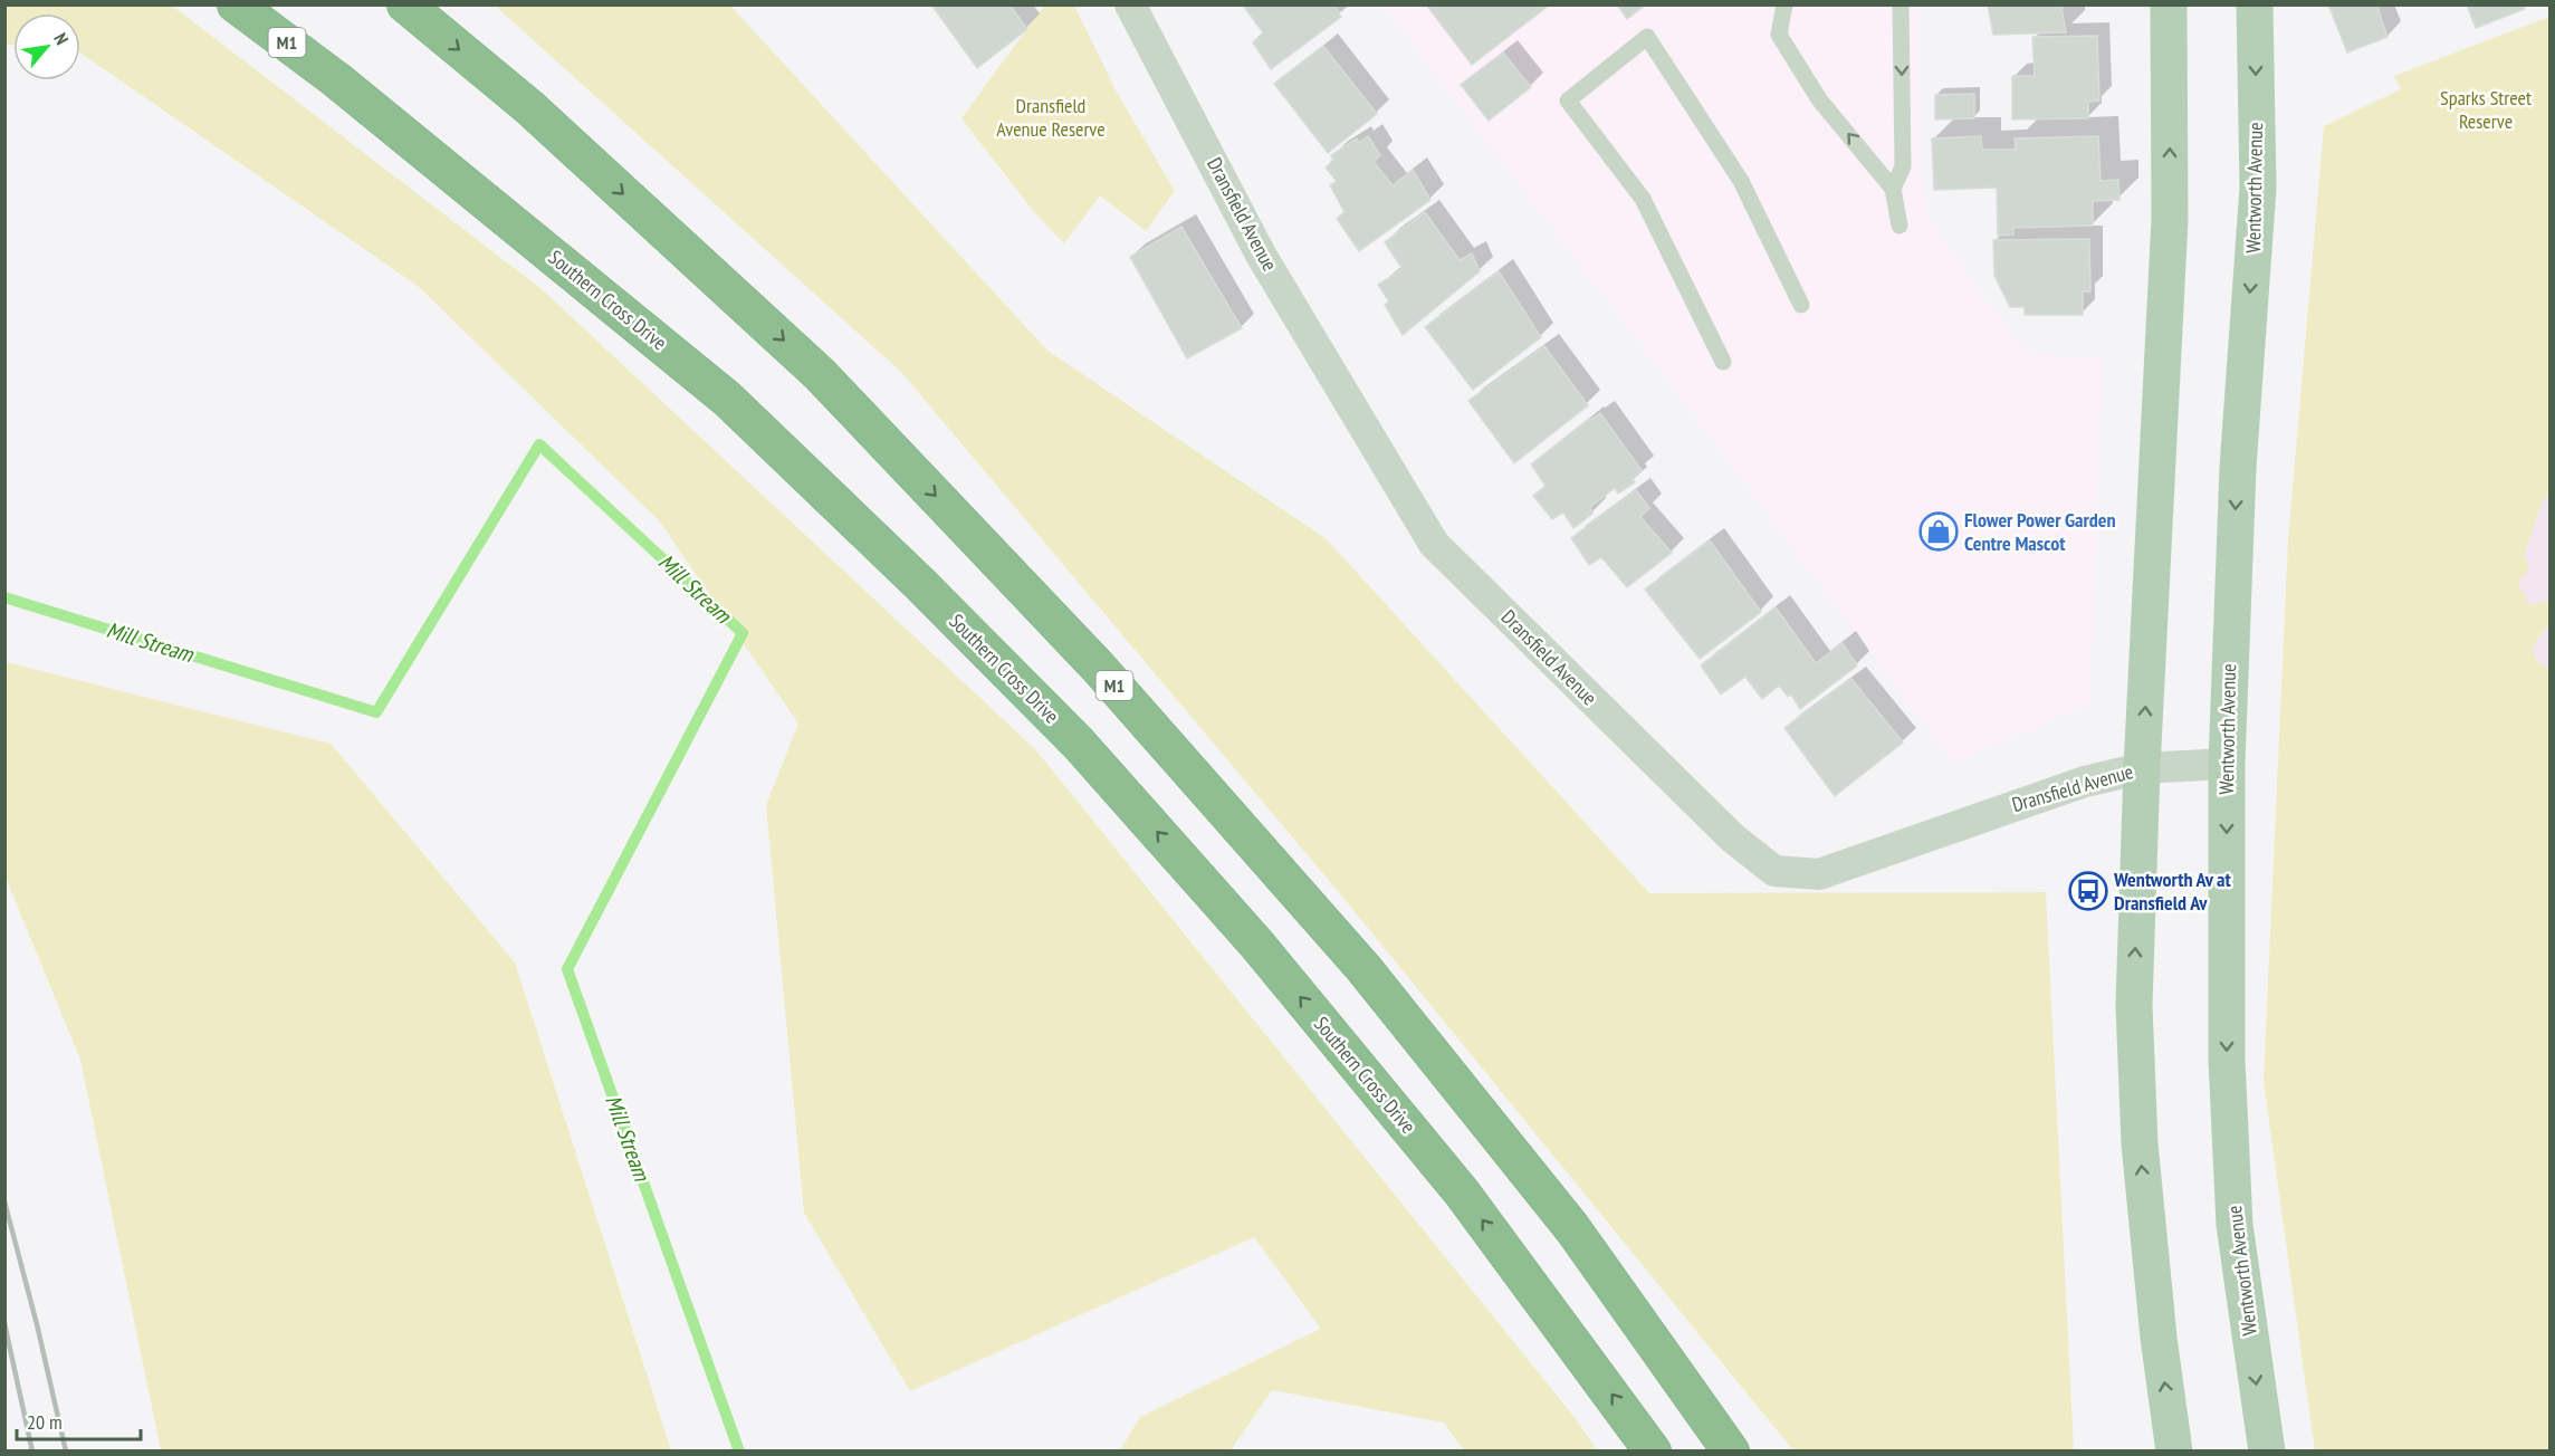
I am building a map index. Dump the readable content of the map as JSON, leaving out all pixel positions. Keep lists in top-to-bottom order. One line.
{"streets":{"highway":["M1","Southern Cross Drive"],"main road":["Wentworth Avenue"],"street":["Dransfield Avenue"]},"crossings":[["Wentworth Avenue","Dransfield Avenue"]],"water":["Mill Stream"],"parks":["Sparks Street Reserve","Dransfield Avenue Reserve"],"places":{"shop":["Flower Power Garden Centre Mascot"],"bus stop":["Wentworth Av at Dransfield Av"]},"scale_bar":"20 m","north":"top right"}
